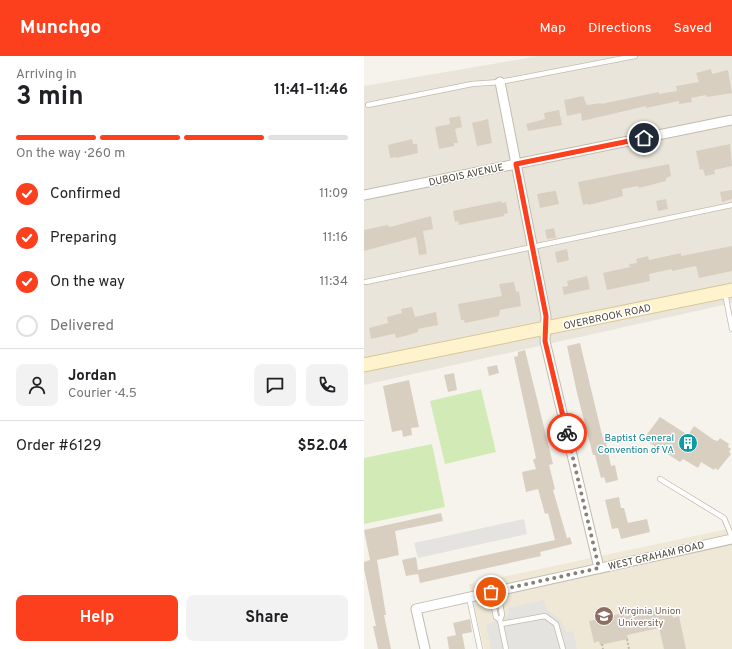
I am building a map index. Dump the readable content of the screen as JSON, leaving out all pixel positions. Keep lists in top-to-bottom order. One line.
{"streets":{"street":["DUBOIS AVENUE","OVERBROOK ROAD","WEST GRAHAM ROAD"]},"places":{"building":["Baptist General Convention of VA"],"school or university":["Virginia Union University"]},"page":{"header":"Munchgo","nav":["Map","Directions","Saved"],"heading":["3 min","Arriving in","11:41–11:46"],"panel":["Jordan","Courier · 4.5","Order #6129","$52.04"],"bar":"On the way · 260 m","list":[["Confirmed","11:09"],["Preparing","11:16"],["On the way","11:34"],"Delivered"],"buttons":["Help","Share"]}}
